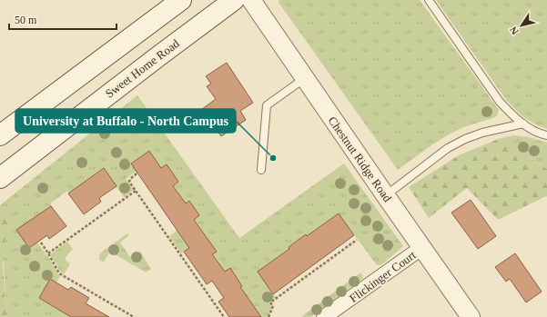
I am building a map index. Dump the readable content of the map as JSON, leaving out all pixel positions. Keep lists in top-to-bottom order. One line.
{"streets":{"main road":["Sweet Home Road"],"street":["Chestnut Ridge Road","Flickinger Court"]},"crossings":[["Chestnut Ridge Road","Flickinger Court"]],"places":["University at Buffalo - North Campus"],"scale_bar":"50 m","north":"bottom left"}
